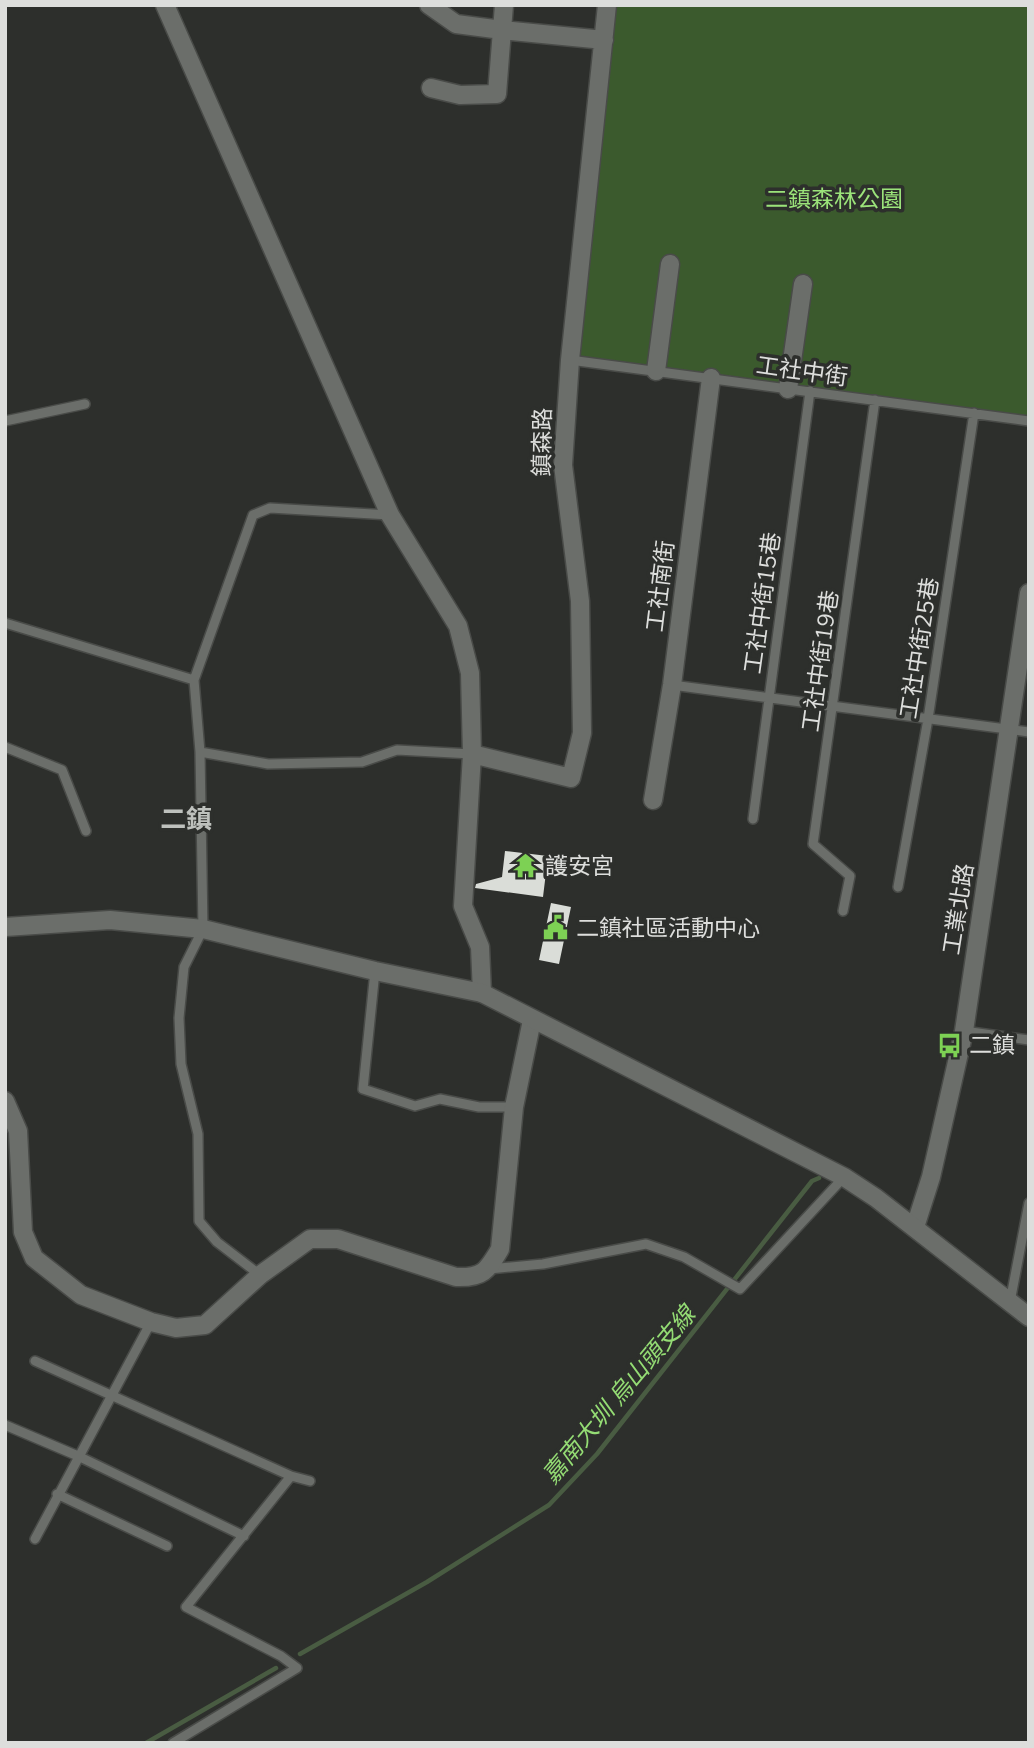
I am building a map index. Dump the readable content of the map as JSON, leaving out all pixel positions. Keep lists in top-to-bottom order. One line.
{"streets":{"street":["鎮森路","工社南街","工業北路"],"lane":["工社中街","工社中街15巷","工社中街25巷","工社中街19巷"]},"crossings":[["工社中街","鎮森路"],["工社中街","工社南街"],["工社中街","工社中街15巷"],["工社中街","工社中街25巷"],["工社中街","工社中街19巷"]],"districts":["二鎮"],"water":["嘉南大圳 烏山頭支線"],"parks":["二鎮森林公園"],"places":{"temple":["護安宮"],"public building":["二鎮社區活動中心"],"bus stop":["二鎮"]}}
